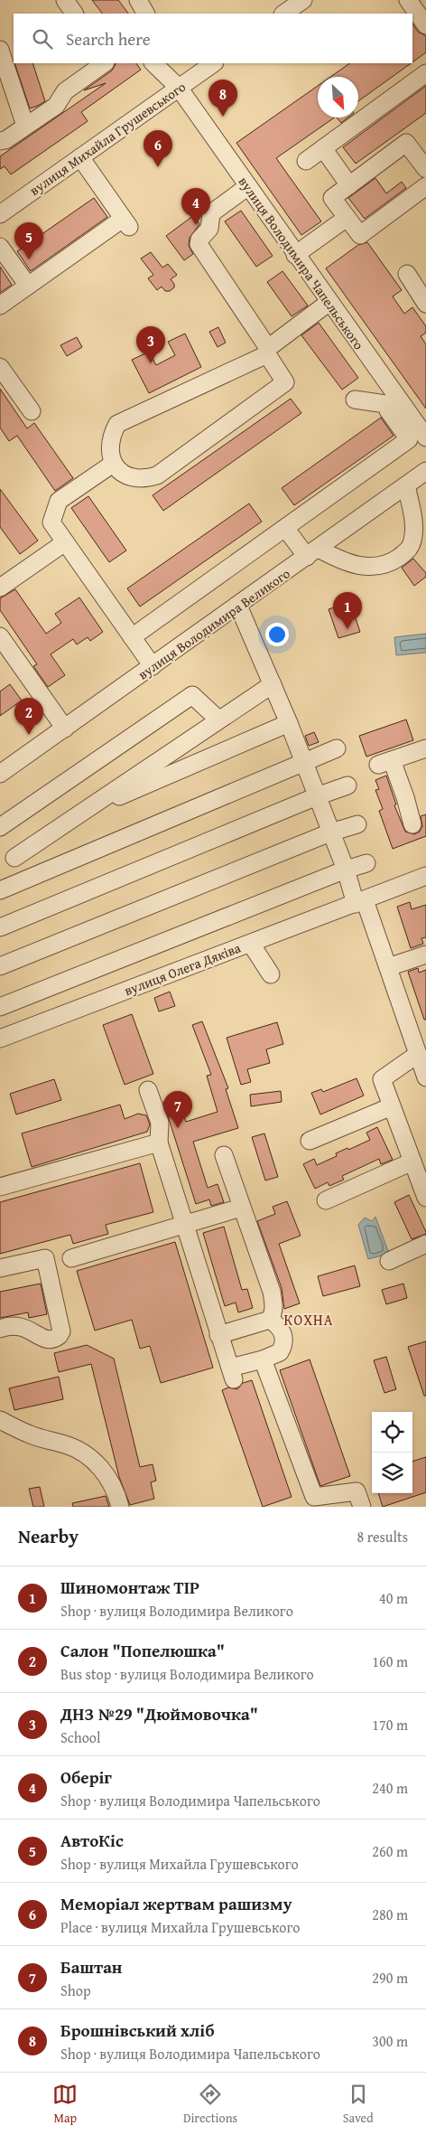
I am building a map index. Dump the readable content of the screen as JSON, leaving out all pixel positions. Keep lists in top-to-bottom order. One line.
{"streets":{"street":["вулиця Михайла Грушевського","вулиця Володимира Чапельського","вулиця Володимира Великого","вулиця Олега Дяківа"]},"crossings":[["вулиця Михайла Грушевського","вулиця Володимира Чапельського"]],"districts":["КОХНА"],"north":"bottom right","page":{"search":"Search here","pins":["8","6","4","5","3","1","2","7"],"heading":["Nearby","8 results"],"list":[{"mark":"1","name":"Шиномонтаж ТІР","note":"Shop · вулиця Володимира Великого","value":"40 m"},{"mark":"2","name":"Салон \"Попелюшка\"","note":"Bus stop · вулиця Володимира Великого","value":"160 m"},{"mark":"3","name":"ДНЗ №29 \"Дюймовочка\"","note":"School","value":"170 m"},{"mark":"4","name":"Оберіг","note":"Shop · вулиця Володимира Чапельського","value":"240 m"},{"mark":"5","name":"АвтоКіс","note":"Shop · вулиця Михайла Грушевського","value":"260 m"},{"mark":"6","name":"Меморіал жертвам рашизму","note":"Place · вулиця Михайла Грушевського","value":"280 m"},{"mark":"7","name":"Баштан","note":"Shop","value":"290 m"},{"mark":"8","name":"Брошнівський хліб","note":"Shop · вулиця Володимира Чапельського","value":"300 m"}],"nav":["Map","Directions","Saved"]}}
